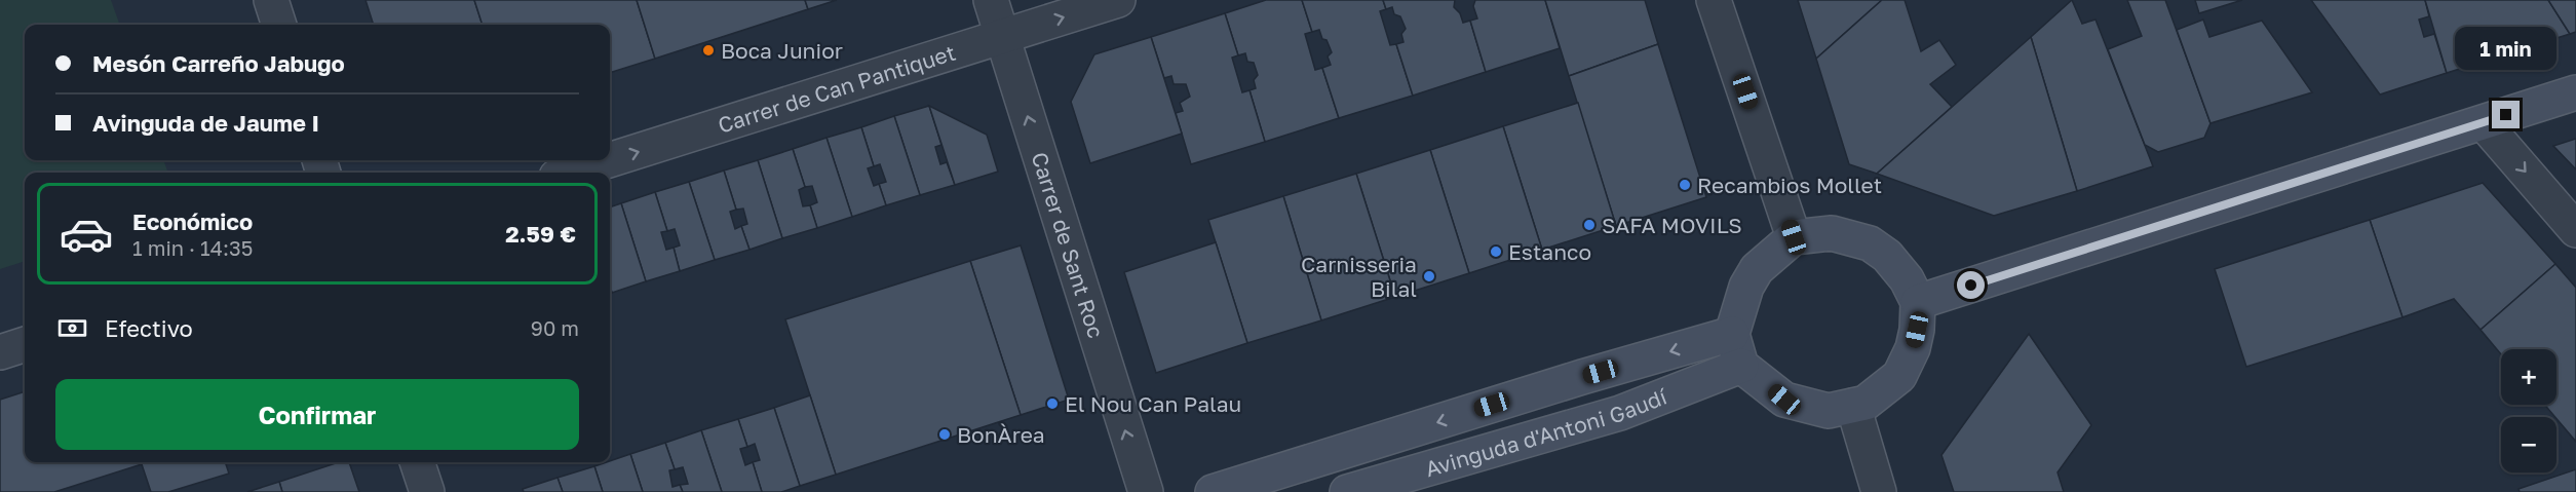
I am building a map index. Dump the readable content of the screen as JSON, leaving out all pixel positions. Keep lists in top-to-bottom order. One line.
{"streets":{"street":["Carrer de Can Pantiquet","Carrer de Sant Roc","Avinguda d'Antoni Gaudí"]},"crossings":[["Carrer de Can Pantiquet","Carrer de Sant Roc"]],"one_way":["Carrer de Can Pantiquet","Carrer de Sant Roc"],"places":["Boca Junior","Recambios Mollet","SAFA MOVILS","Estanco","Carnisseria Bilal","El Nou Can Palau","BonÀrea"],"page":{"banner":["Mesón Carreño Jabugo","Avinguda de Jaume I"],"bubble":"1 min","list":[{"name":"Económico","note":"1 min · 14:35","value":"2.59 €"}],"pay":["Efectivo","90 m"],"map_buttons":["+","−"],"buttons":"Confirmar"}}
